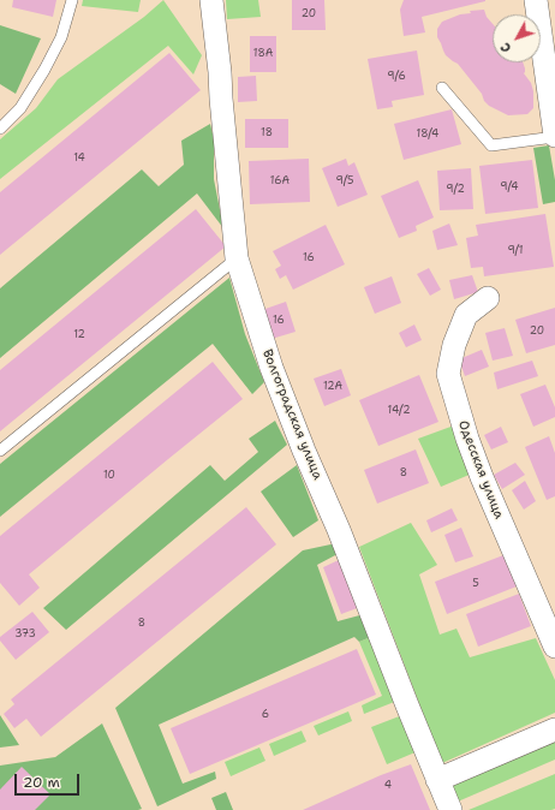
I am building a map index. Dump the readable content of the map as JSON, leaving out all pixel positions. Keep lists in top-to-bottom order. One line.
{"streets":{"street":["Волгоградская улица","Одесская улица"]},"house_numbers":["20","18А","9/6","18","18/4","14","16А","9/5","9/4","9/2","9/1","16","16","20","12","12А","14/2","8","10","5","8","373","6","4"],"scale_bar":"20 m","north":"bottom left"}
